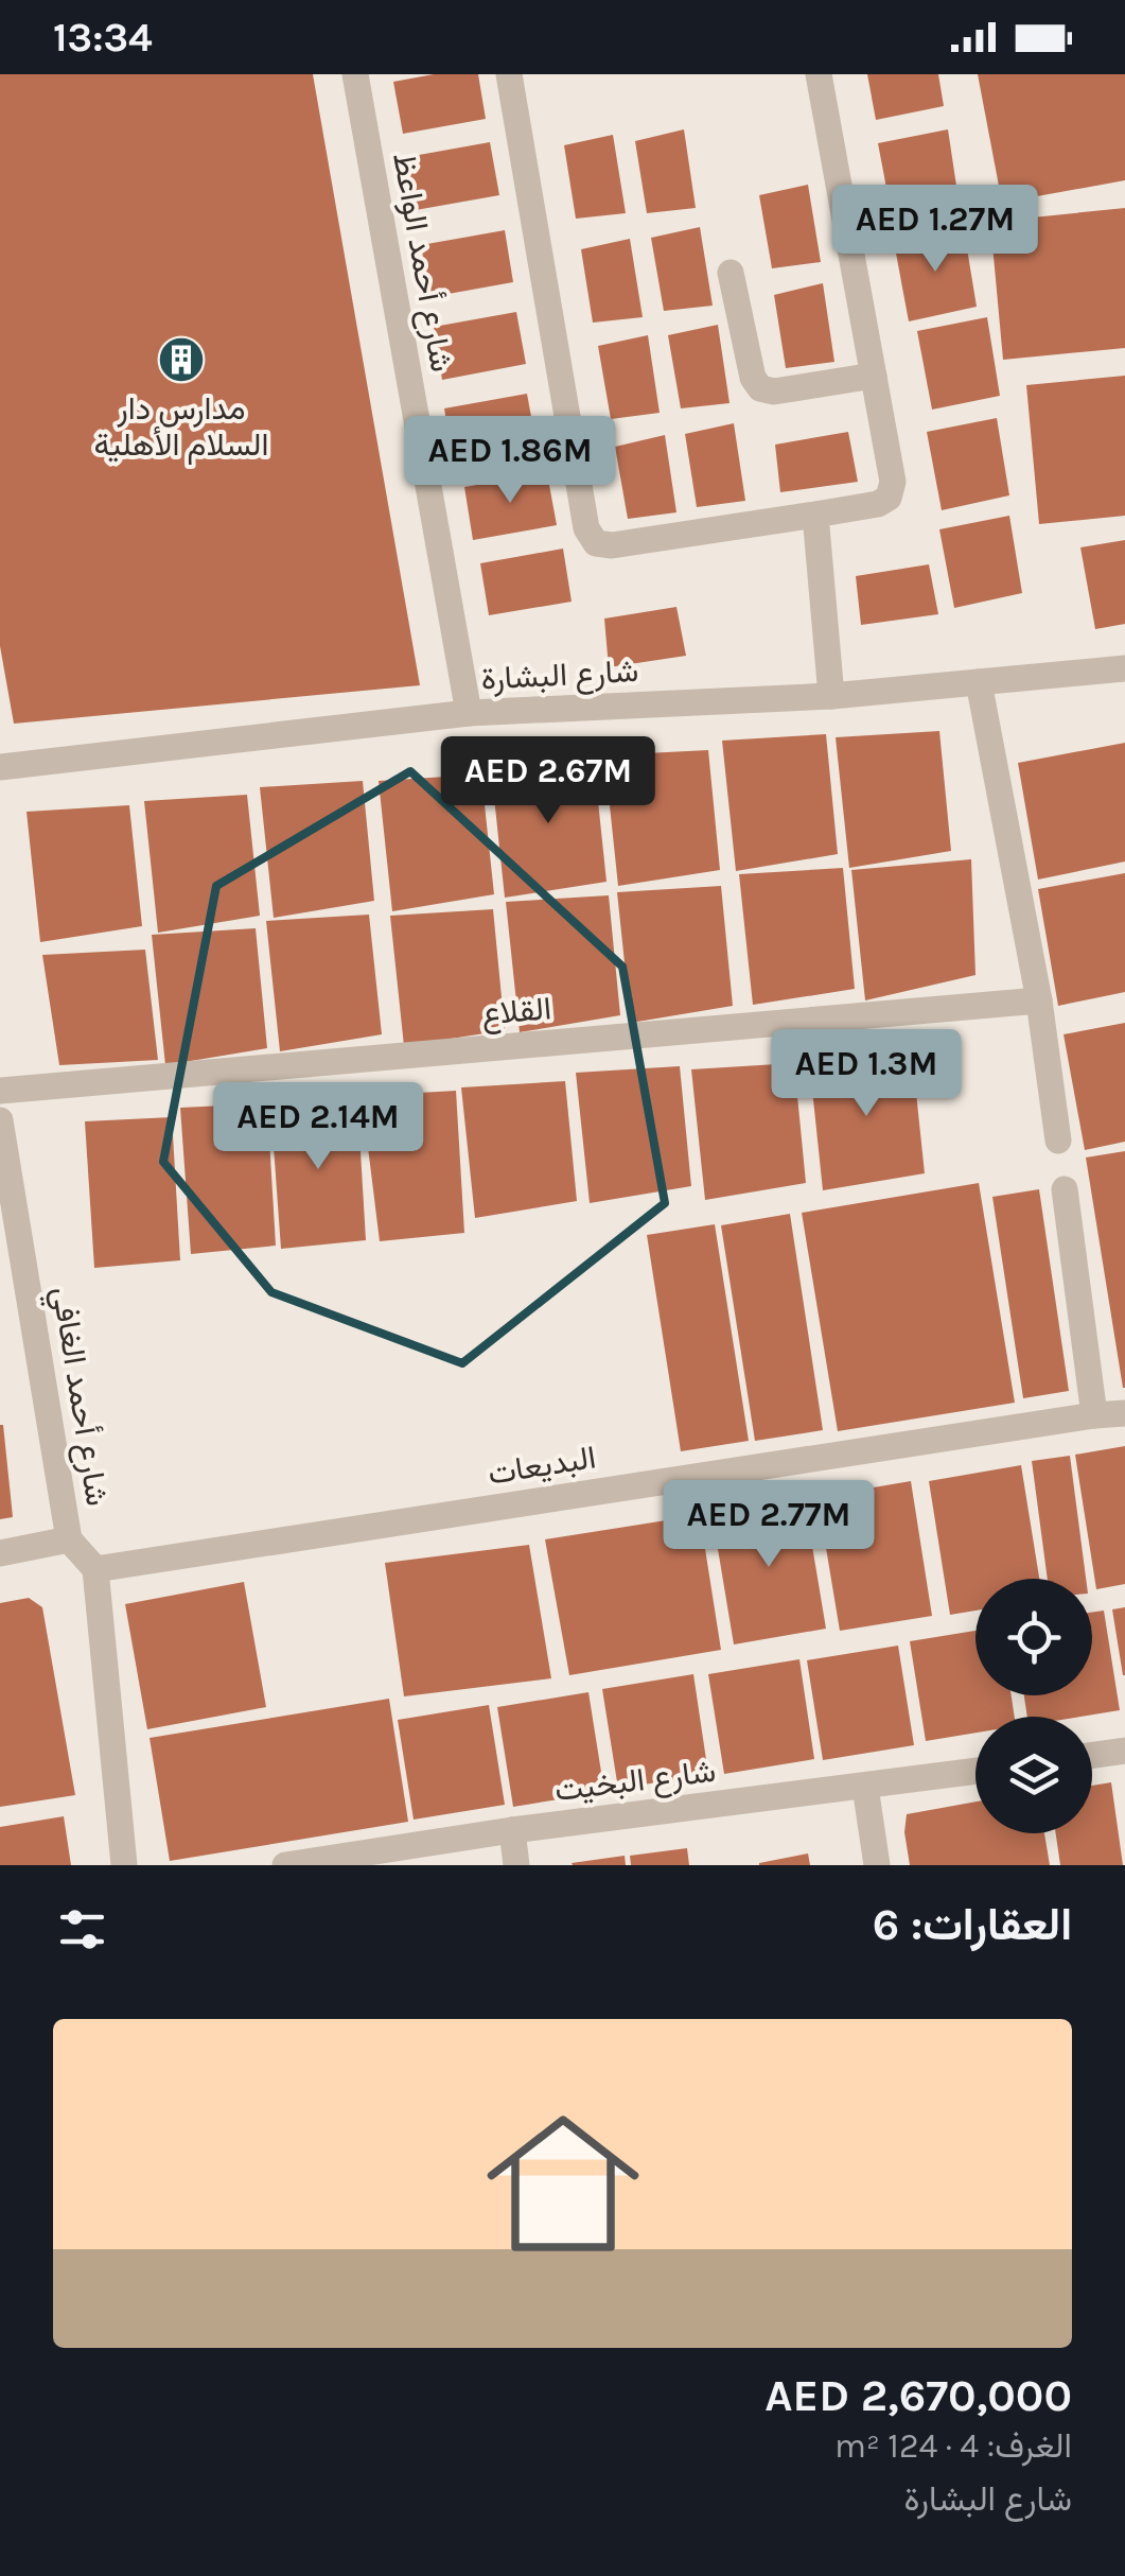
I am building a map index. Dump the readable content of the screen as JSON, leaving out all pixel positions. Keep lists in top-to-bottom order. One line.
{"streets":{"street":["شارع أحمد الواعظ","شارع البشارة","القلاع","شارع أحمد الغافي","البديعات","شارع البخيت"]},"crossings":[["شارع أحمد الواعظ","شارع البشارة"],["شارع أحمد الغافي","البديعات"]],"places":{"building":["مدارس دار السلام الأهلية"]},"page":{"status":"13:34","price":["AED 1.27M","AED 1.86M","AED 2.67M","AED 1.3M","AED 2.14M","AED 2.77M"],"heading":"العقارات: 6","list":[{"name":"AED 2,670,000","note":"الغرف: 4 · 124 m² · شارع البشارة"}]}}
